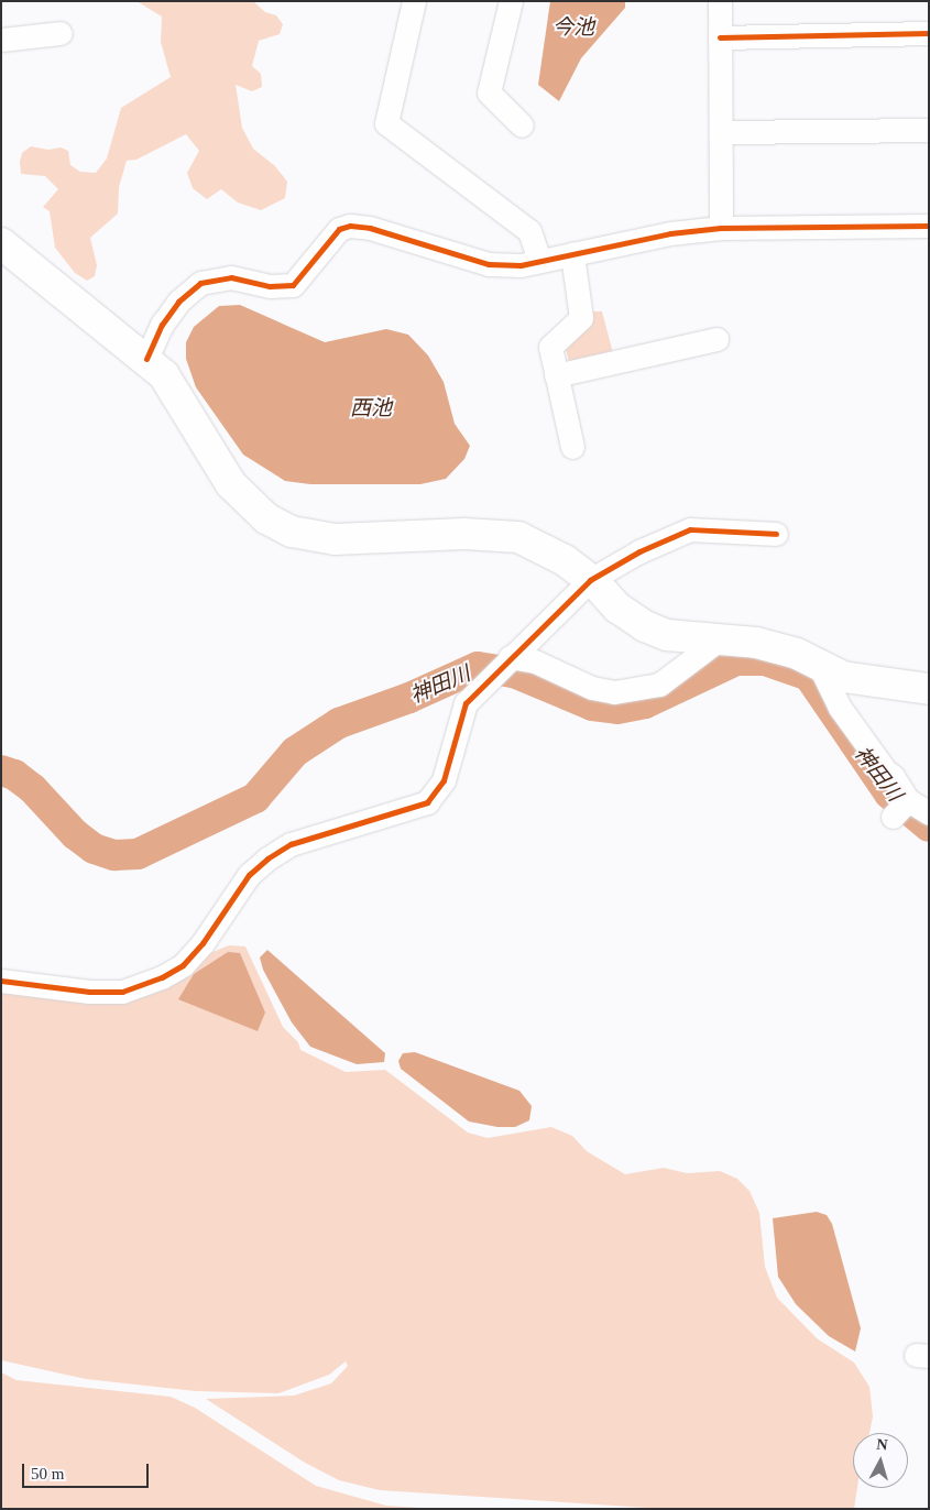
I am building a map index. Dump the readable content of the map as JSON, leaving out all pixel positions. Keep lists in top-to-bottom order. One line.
{"water":["今池","西池","神田川"],"scale_bar":"50 m","north":"top"}
